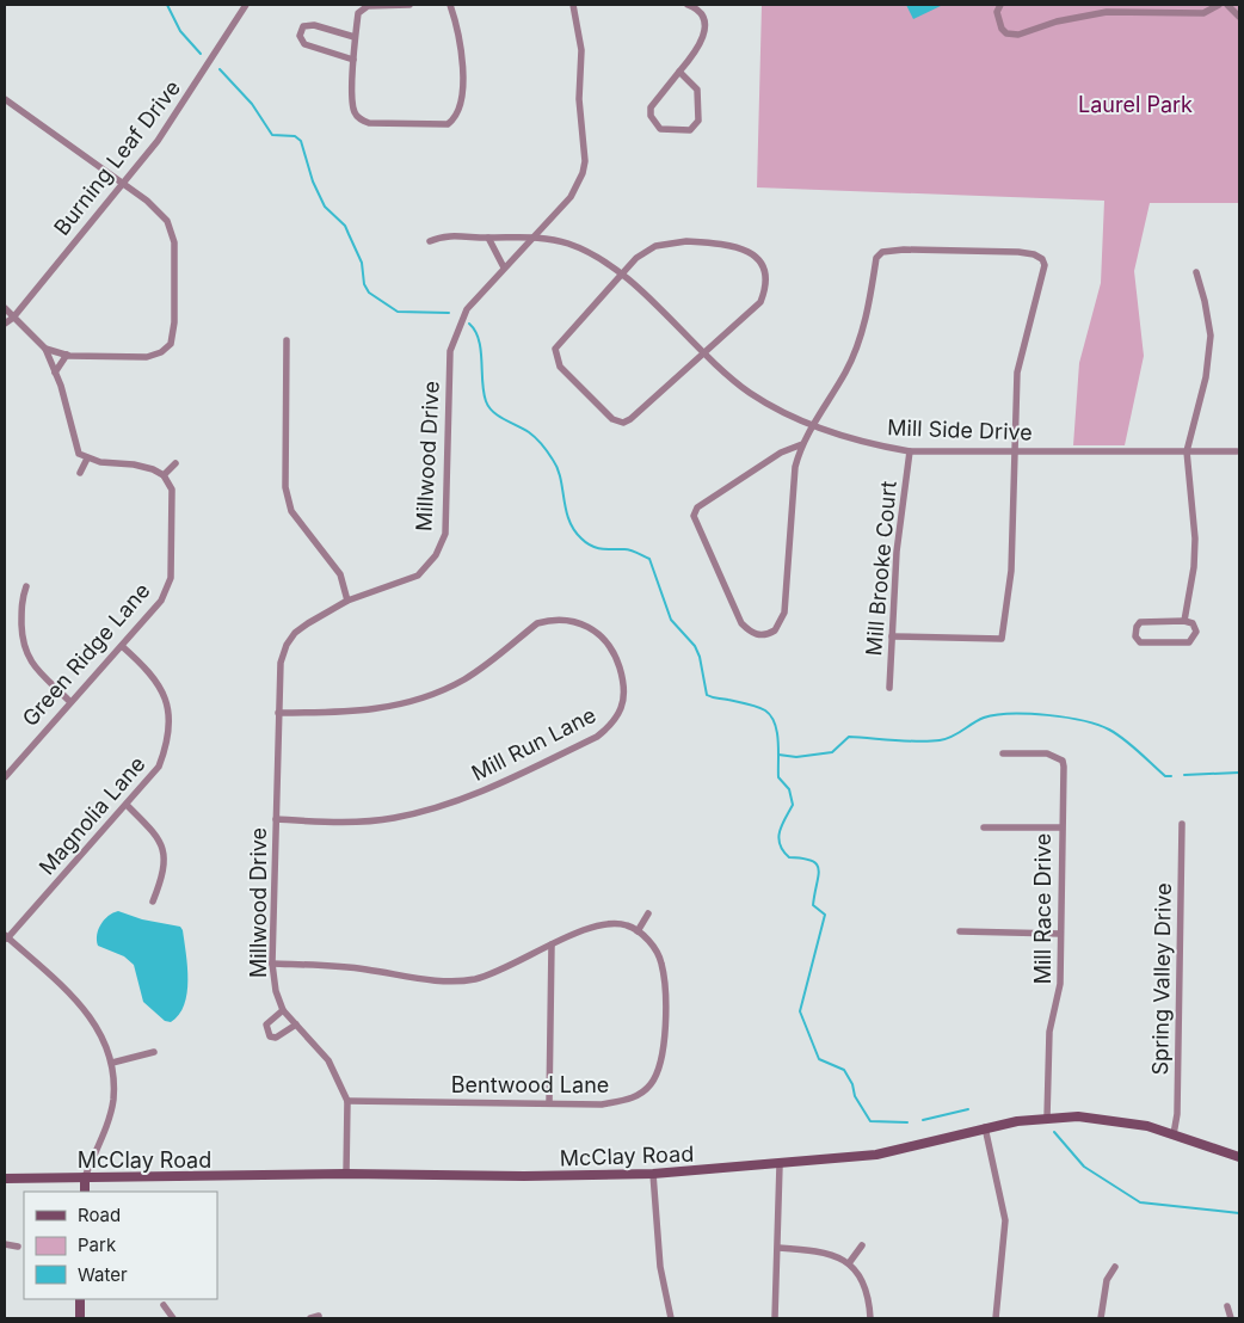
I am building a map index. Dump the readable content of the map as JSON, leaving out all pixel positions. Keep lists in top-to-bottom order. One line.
{"streets":{"main road":["McClay Road"],"street":["Burning Leaf Drive","Mill Side Drive","Millwood Drive","Mill Brooke Court","Green Ridge Lane","Mill Run Lane","Magnolia Lane","Mill Race Drive","Spring Valley Drive","Bentwood Lane"]},"crossings":[["Mill Side Drive","Millwood Drive"],["Mill Side Drive","Mill Brooke Court"],["Millwood Drive","Mill Run Lane"],["Millwood Drive","Bentwood Lane"],["Millwood Drive","McClay Road"],["Green Ridge Lane","Magnolia Lane"],["Mill Race Drive","McClay Road"],["Spring Valley Drive","McClay Road"]],"parks":["Laurel Park"],"legend":["Road","Park","Water"]}
